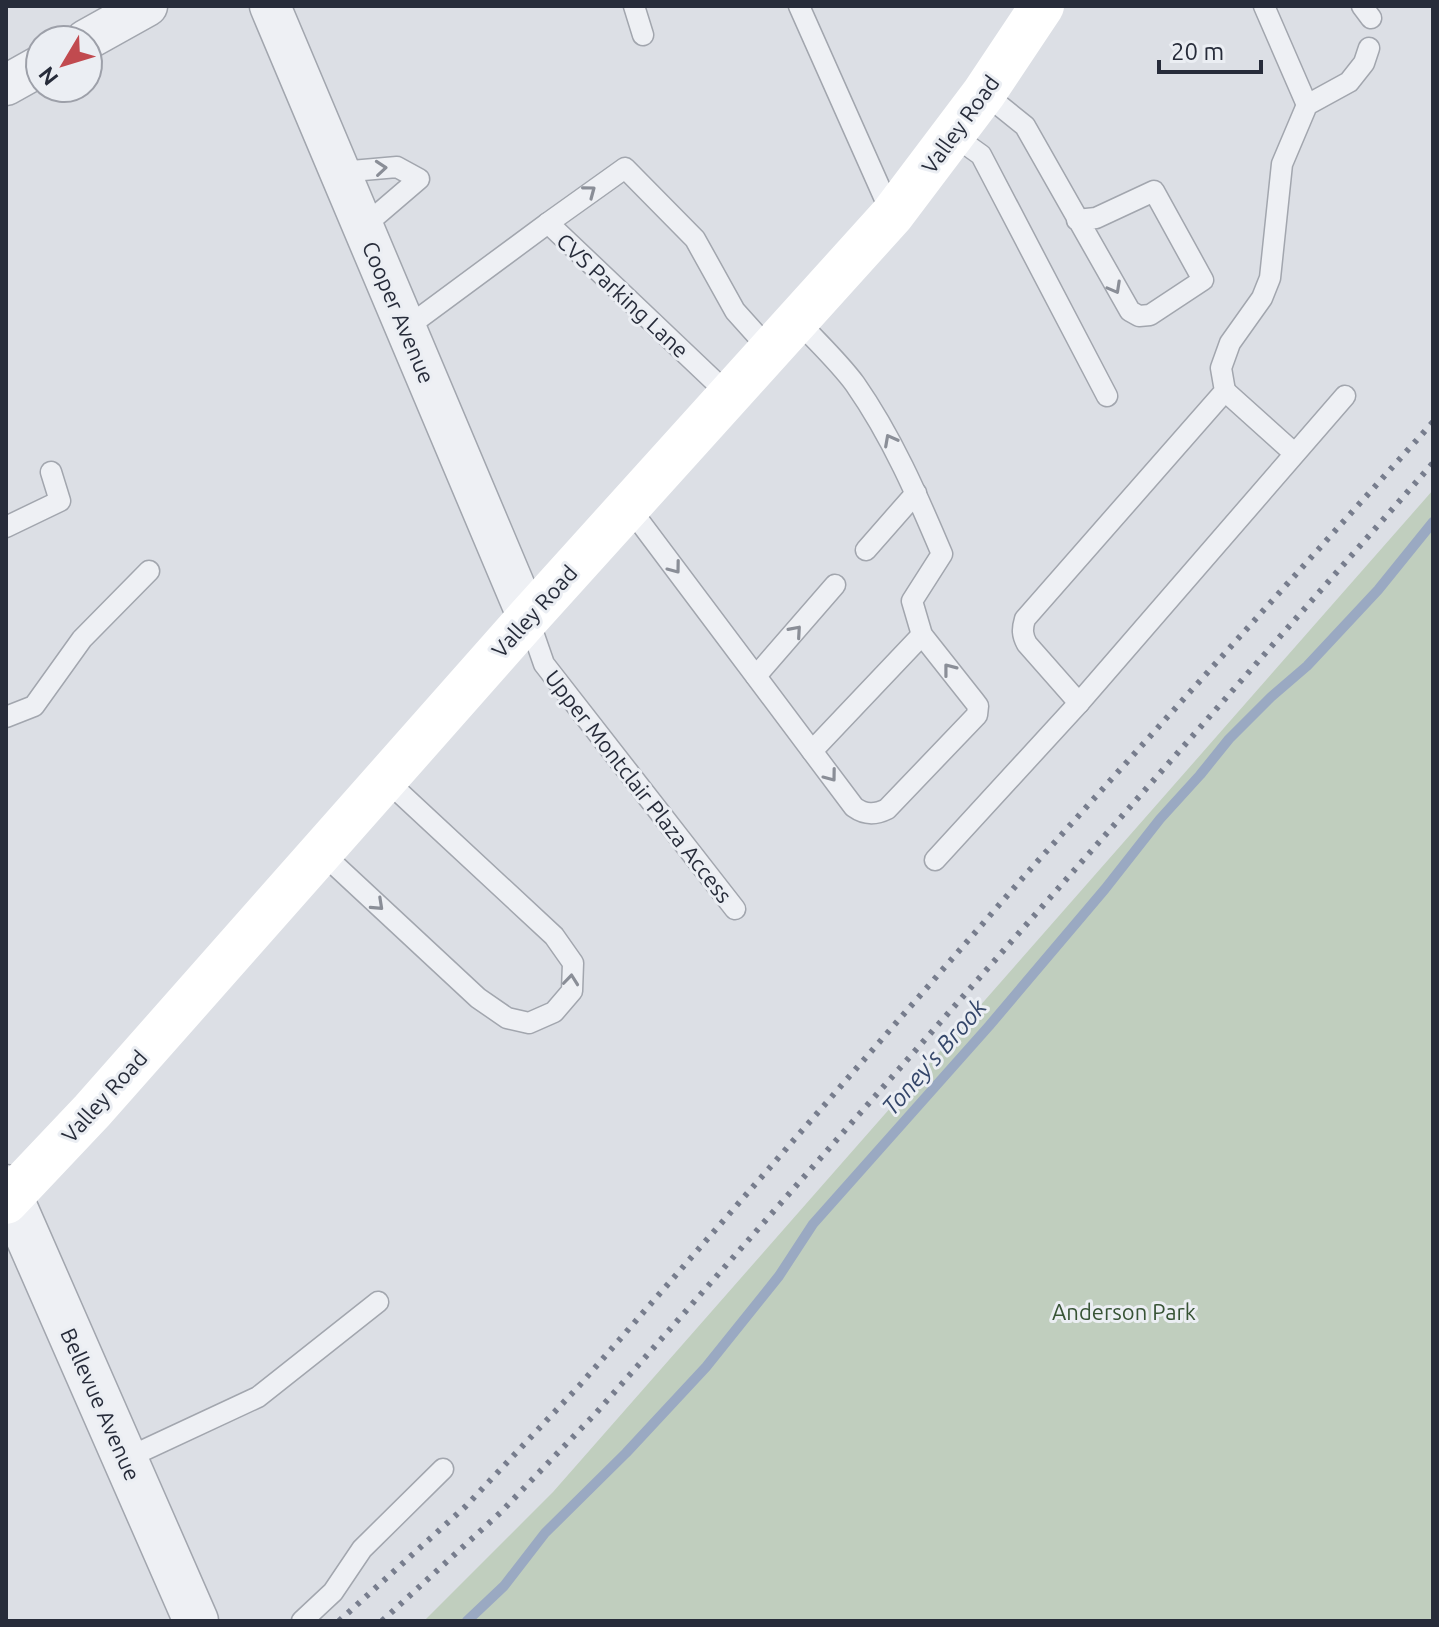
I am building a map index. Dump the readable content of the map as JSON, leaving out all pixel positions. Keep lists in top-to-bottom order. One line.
{"streets":{"main road":["Valley Road"],"street":["Cooper Avenue","Bellevue Avenue"],"lane":["CVS Parking Lane","Upper Montclair Plaza Access"]},"crossings":[["Valley Road","CVS Parking Lane"],["Valley Road","Cooper Avenue"],["Valley Road","Upper Montclair Plaza Access"],["Valley Road","Bellevue Avenue"],["Cooper Avenue","Upper Montclair Plaza Access"]],"water":["Toney's Brook"],"parks":["Anderson Park"],"scale_bar":"20 m","north":"bottom left"}
